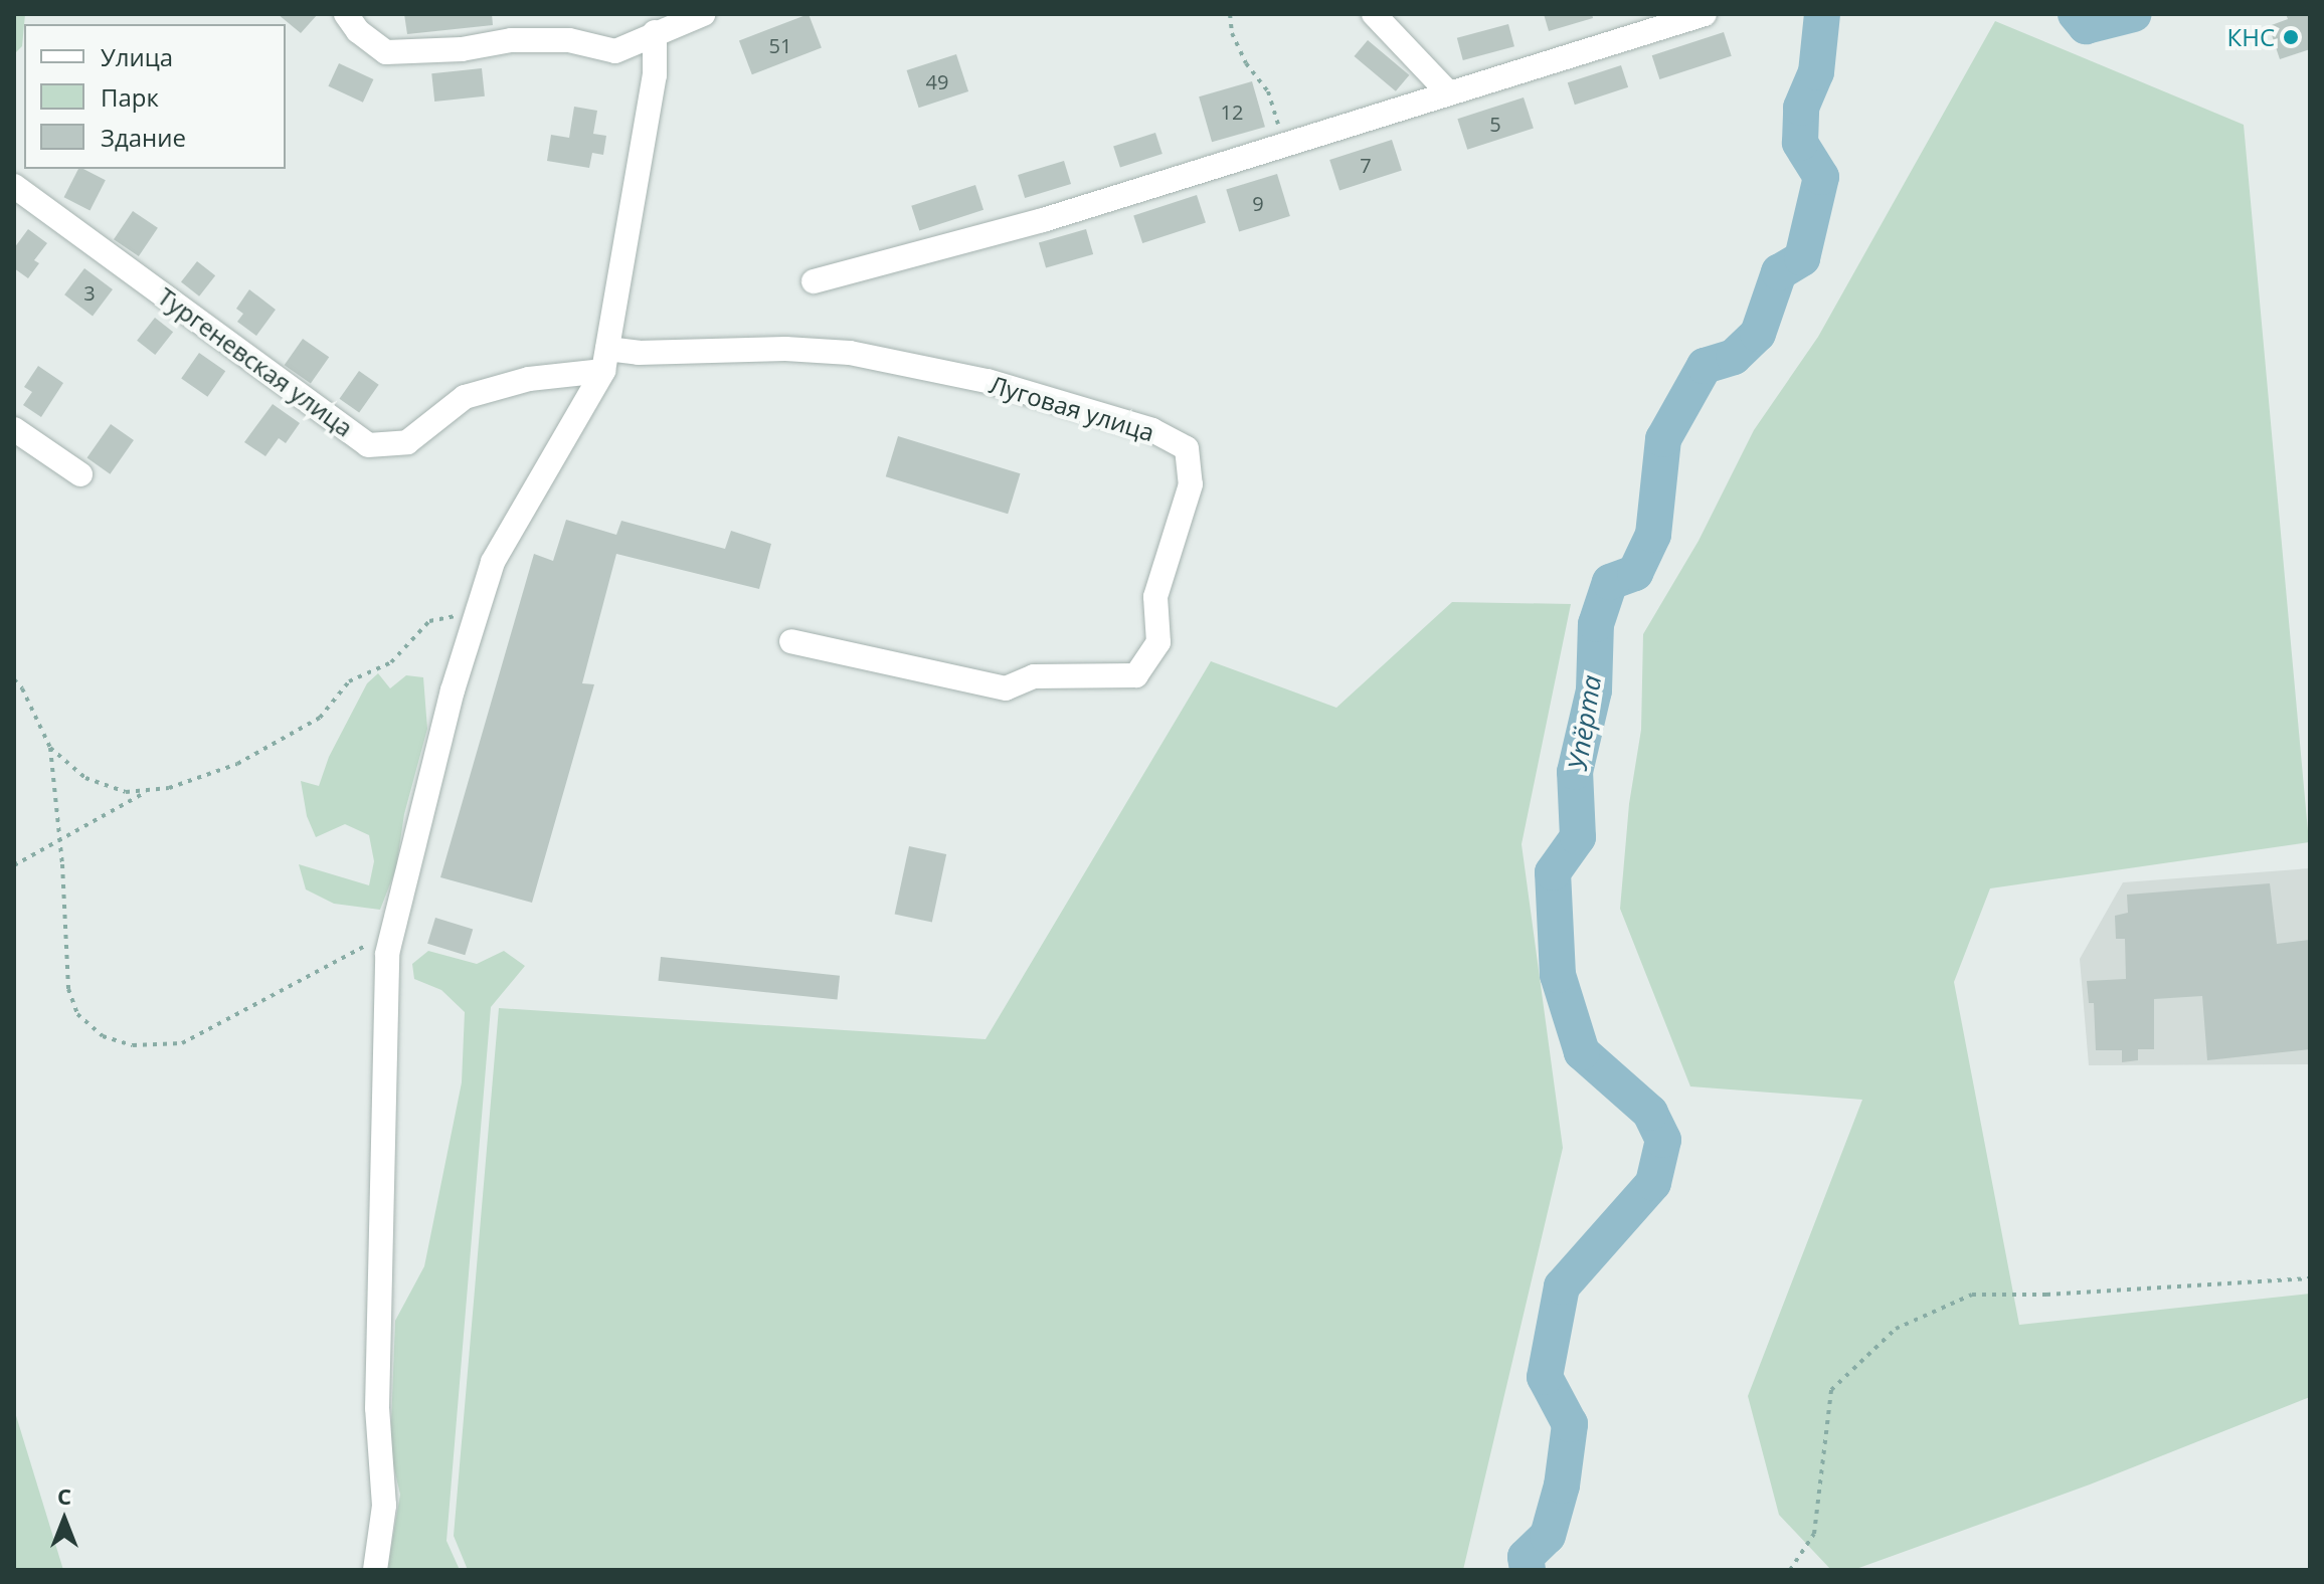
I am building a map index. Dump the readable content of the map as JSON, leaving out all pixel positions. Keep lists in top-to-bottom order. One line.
{"streets":{"street":["Тургеневская улица","Луговая улица"]},"crossings":[["Тургеневская улица","Луговая улица"]],"water":["Упёрта"],"places":["КНС"],"house_numbers":["51","49","12","5","7","9","3"],"legend":["Улица","Парк","Здание"],"north":"top"}
